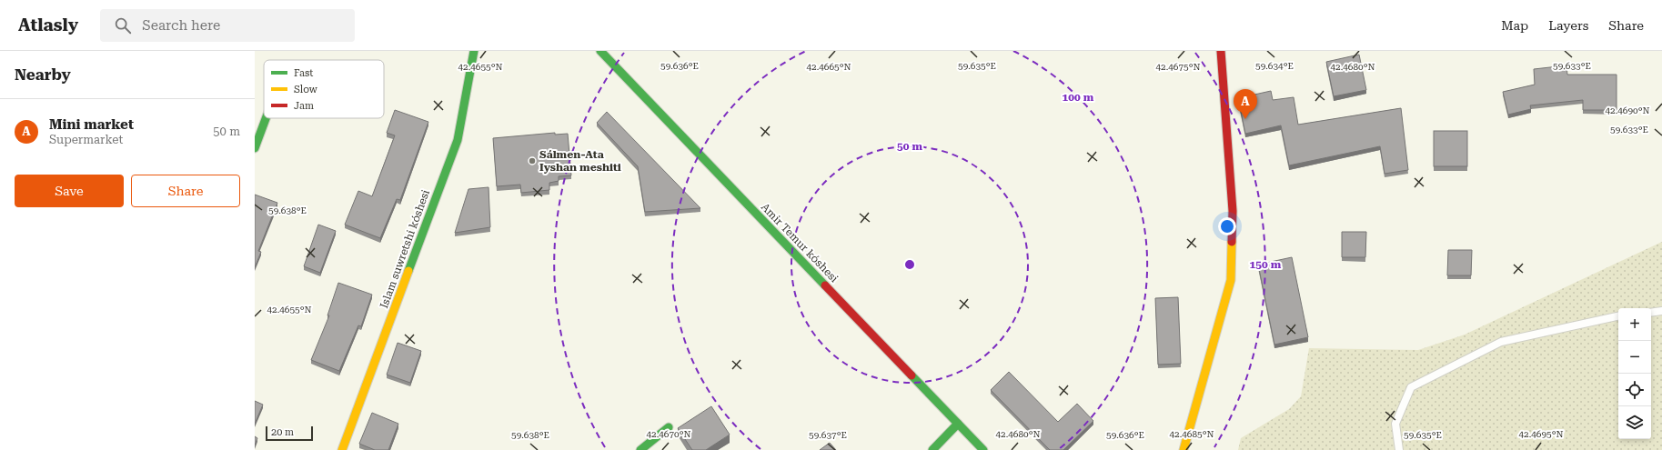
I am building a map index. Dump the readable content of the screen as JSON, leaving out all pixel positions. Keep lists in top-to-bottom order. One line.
{"streets":{"street":["Amir Temur kóshesi","Islam suwretshi kóshesi"]},"places":["Sálmen-Ata Iyshan meshiti"],"legend":["Fast","Slow","Jam"],"scale_bar":"20 m","page":{"header":"Atlasly","search":"Search here","nav":["Map","Layers","Share"],"heading":"Nearby","pins":"A","list":[{"mark":"A","name":"Mini market","note":"Supermarket","value":"50 m"}],"buttons":["Save","Share"],"map_buttons":["+","−"],"scale":"20 m"},"coordinates":["59.636°E","59.635°E","59.634°E","59.633°E","42.4655°N","42.4665°N","42.4675°N","42.4680°N","42.4690°N","59.638°E","42.4670°N","42.4685°N","42.4695°N","59.637°E"],"rings":["100 m","50 m","150 m"]}
